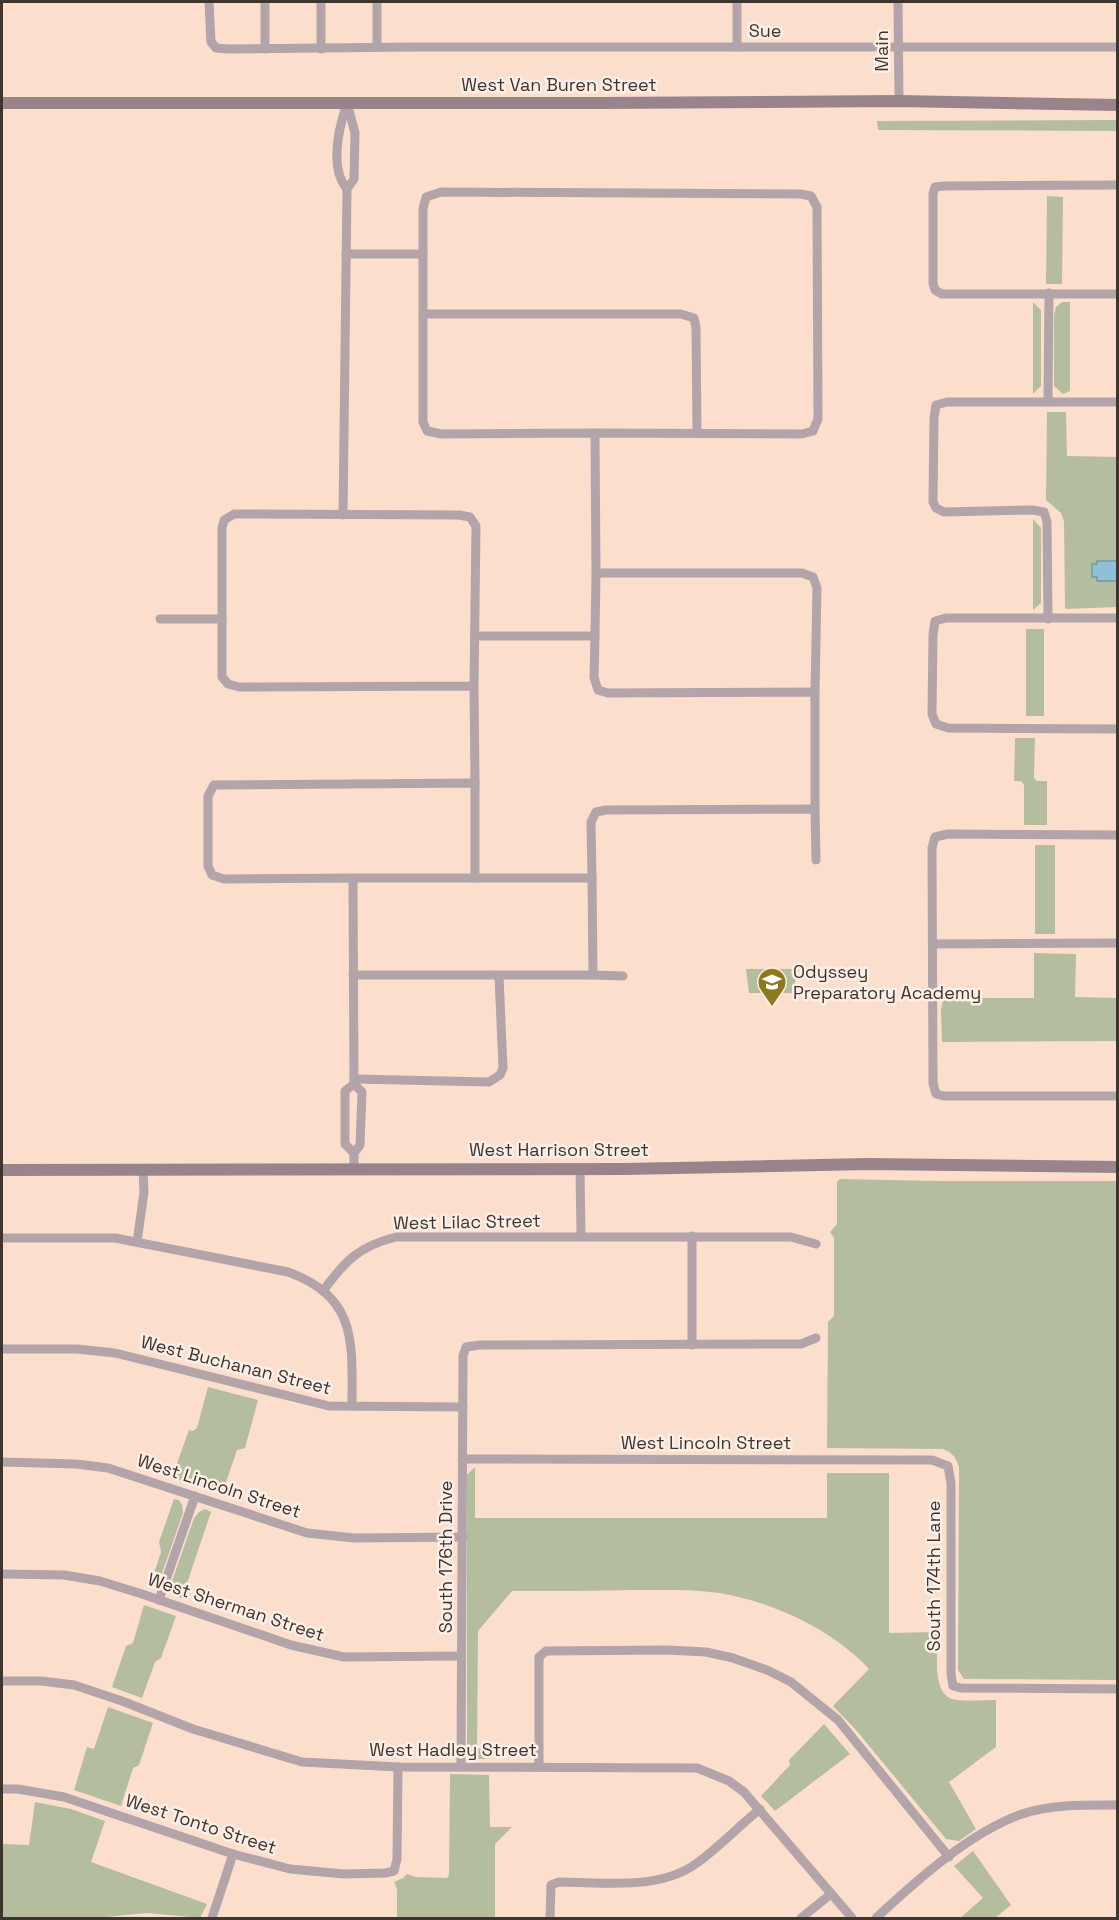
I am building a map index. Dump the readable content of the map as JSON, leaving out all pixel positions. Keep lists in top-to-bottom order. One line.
{"streets":{"street":["Sue","Main","West Van Buren Street","West Harrison Street","West Lilac Street","West Buchanan Street","West Lincoln Street","South 176th Drive","South 174th Lane","West Sherman Street","West Hadley Street","West Tonto Street"]},"crossings":[["Sue","Main"],["Main","West Van Buren Street"],["West Buchanan Street","South 176th Drive"],["West Lincoln Street","South 176th Drive"],["West Lincoln Street","South 174th Lane"],["South 176th Drive","West Sherman Street"],["South 176th Drive","West Hadley Street"],["West Hadley Street","West Tonto Street"]],"places":{"school or university":["Odyssey Preparatory Academy"]}}
